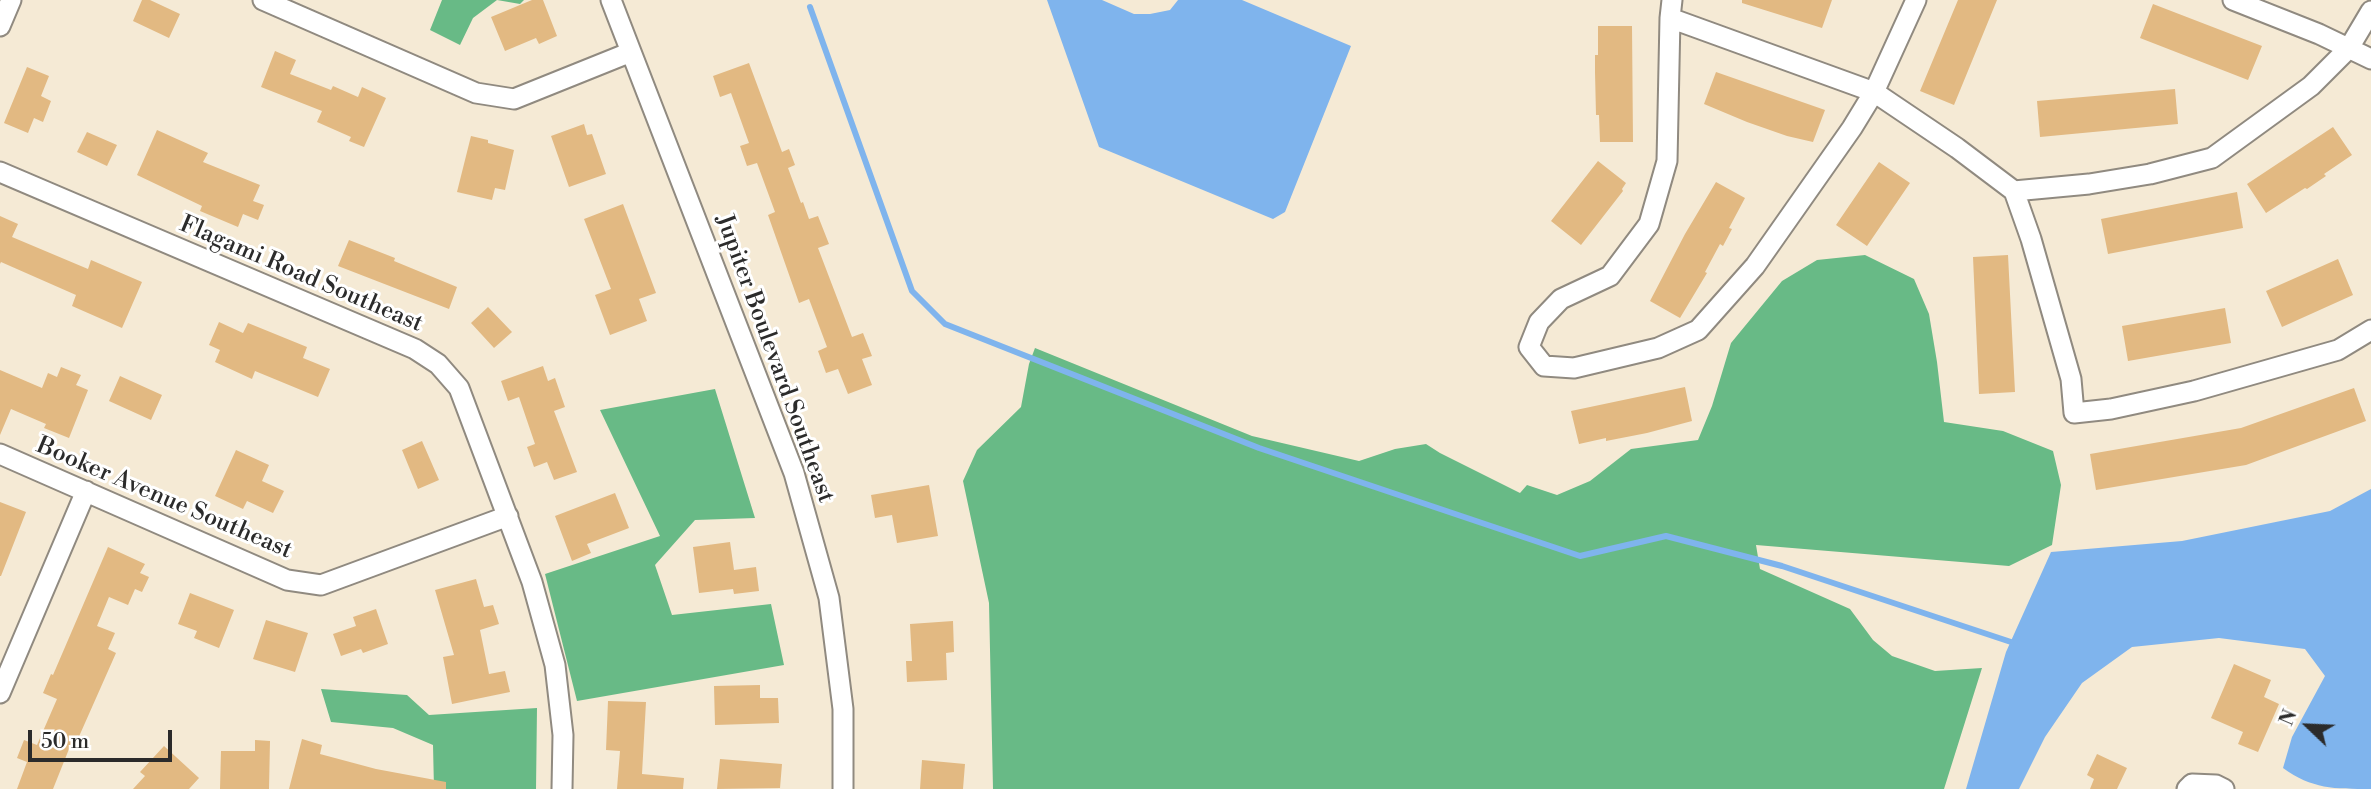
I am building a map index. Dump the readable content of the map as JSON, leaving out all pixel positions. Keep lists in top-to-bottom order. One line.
{"streets":{"street":["Flagami Road Southeast","Jupiter Boulevard Southeast","Booker Avenue Southeast"]},"crossings":[["Flagami Road Southeast","Booker Avenue Southeast"]],"scale_bar":"50 m","north":"top left"}
